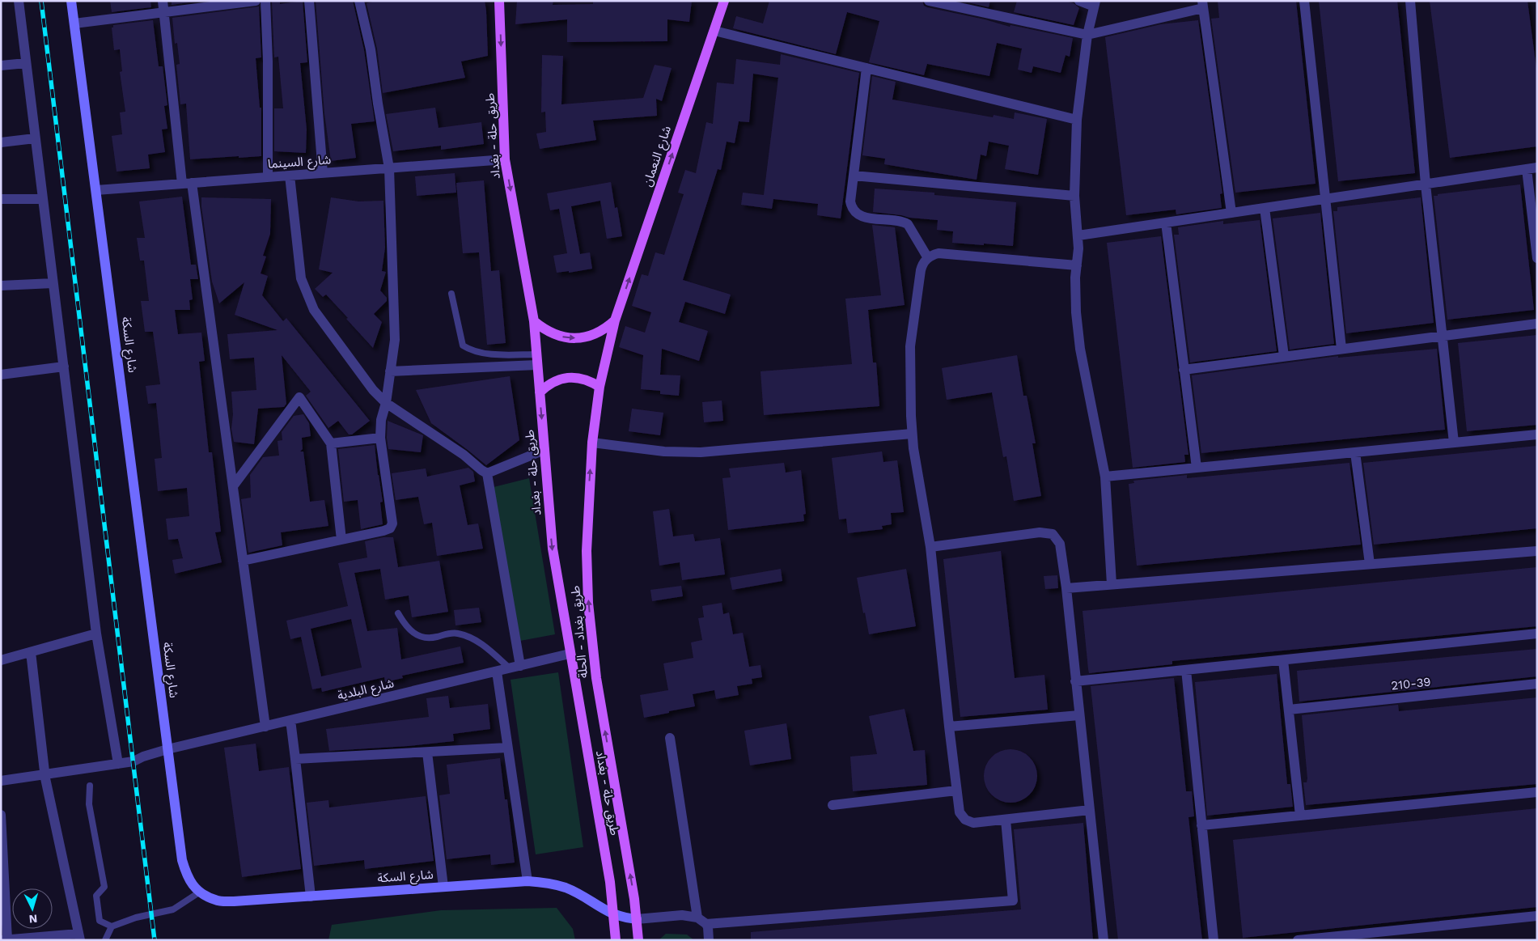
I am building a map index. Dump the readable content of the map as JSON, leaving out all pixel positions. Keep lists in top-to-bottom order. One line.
{"streets":{"main road":["طريق حلة - بغداد","شارع النعمان","طريق بغداد - الحلة"],"street":["شارع السينما","شارع السكة","210-39","شارع البلدية"]},"crossings":[["طريق حلة - بغداد","شارع السينما"],["طريق حلة - بغداد","شارع السكة"],["طريق حلة - بغداد","شارع البلدية"],["شارع النعمان","طريق بغداد - الحلة"],["شارع السينما","شارع السكة"],["شارع السكة","طريق بغداد - الحلة"],["شارع السكة","شارع البلدية"]],"one_way":["طريق حلة - بغداد","شارع النعمان","طريق بغداد - الحلة"],"north":"bottom"}
